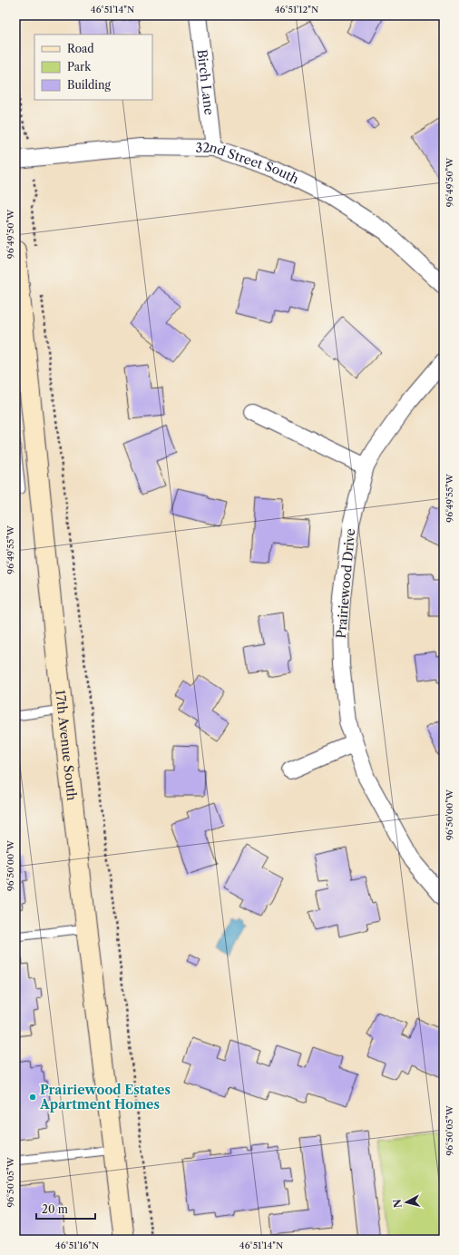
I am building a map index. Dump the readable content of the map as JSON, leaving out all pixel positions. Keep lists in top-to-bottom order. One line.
{"streets":{"street":["Birch Lane","32nd Street South","Prairiewood Drive","17th Avenue South"]},"crossings":[["Birch Lane","32nd Street South"]],"places":["Prairiewood Estates Apartment Homes"],"legend":["Road","Park","Building"],"scale_bar":"20 m","north":"left","coordinates":["46°51'14\"N","46°51'12\"N","96°49'50\"W","96°49'55\"W","96°50'00\"W","96°50'05\"W","46°51'16\"N"]}
